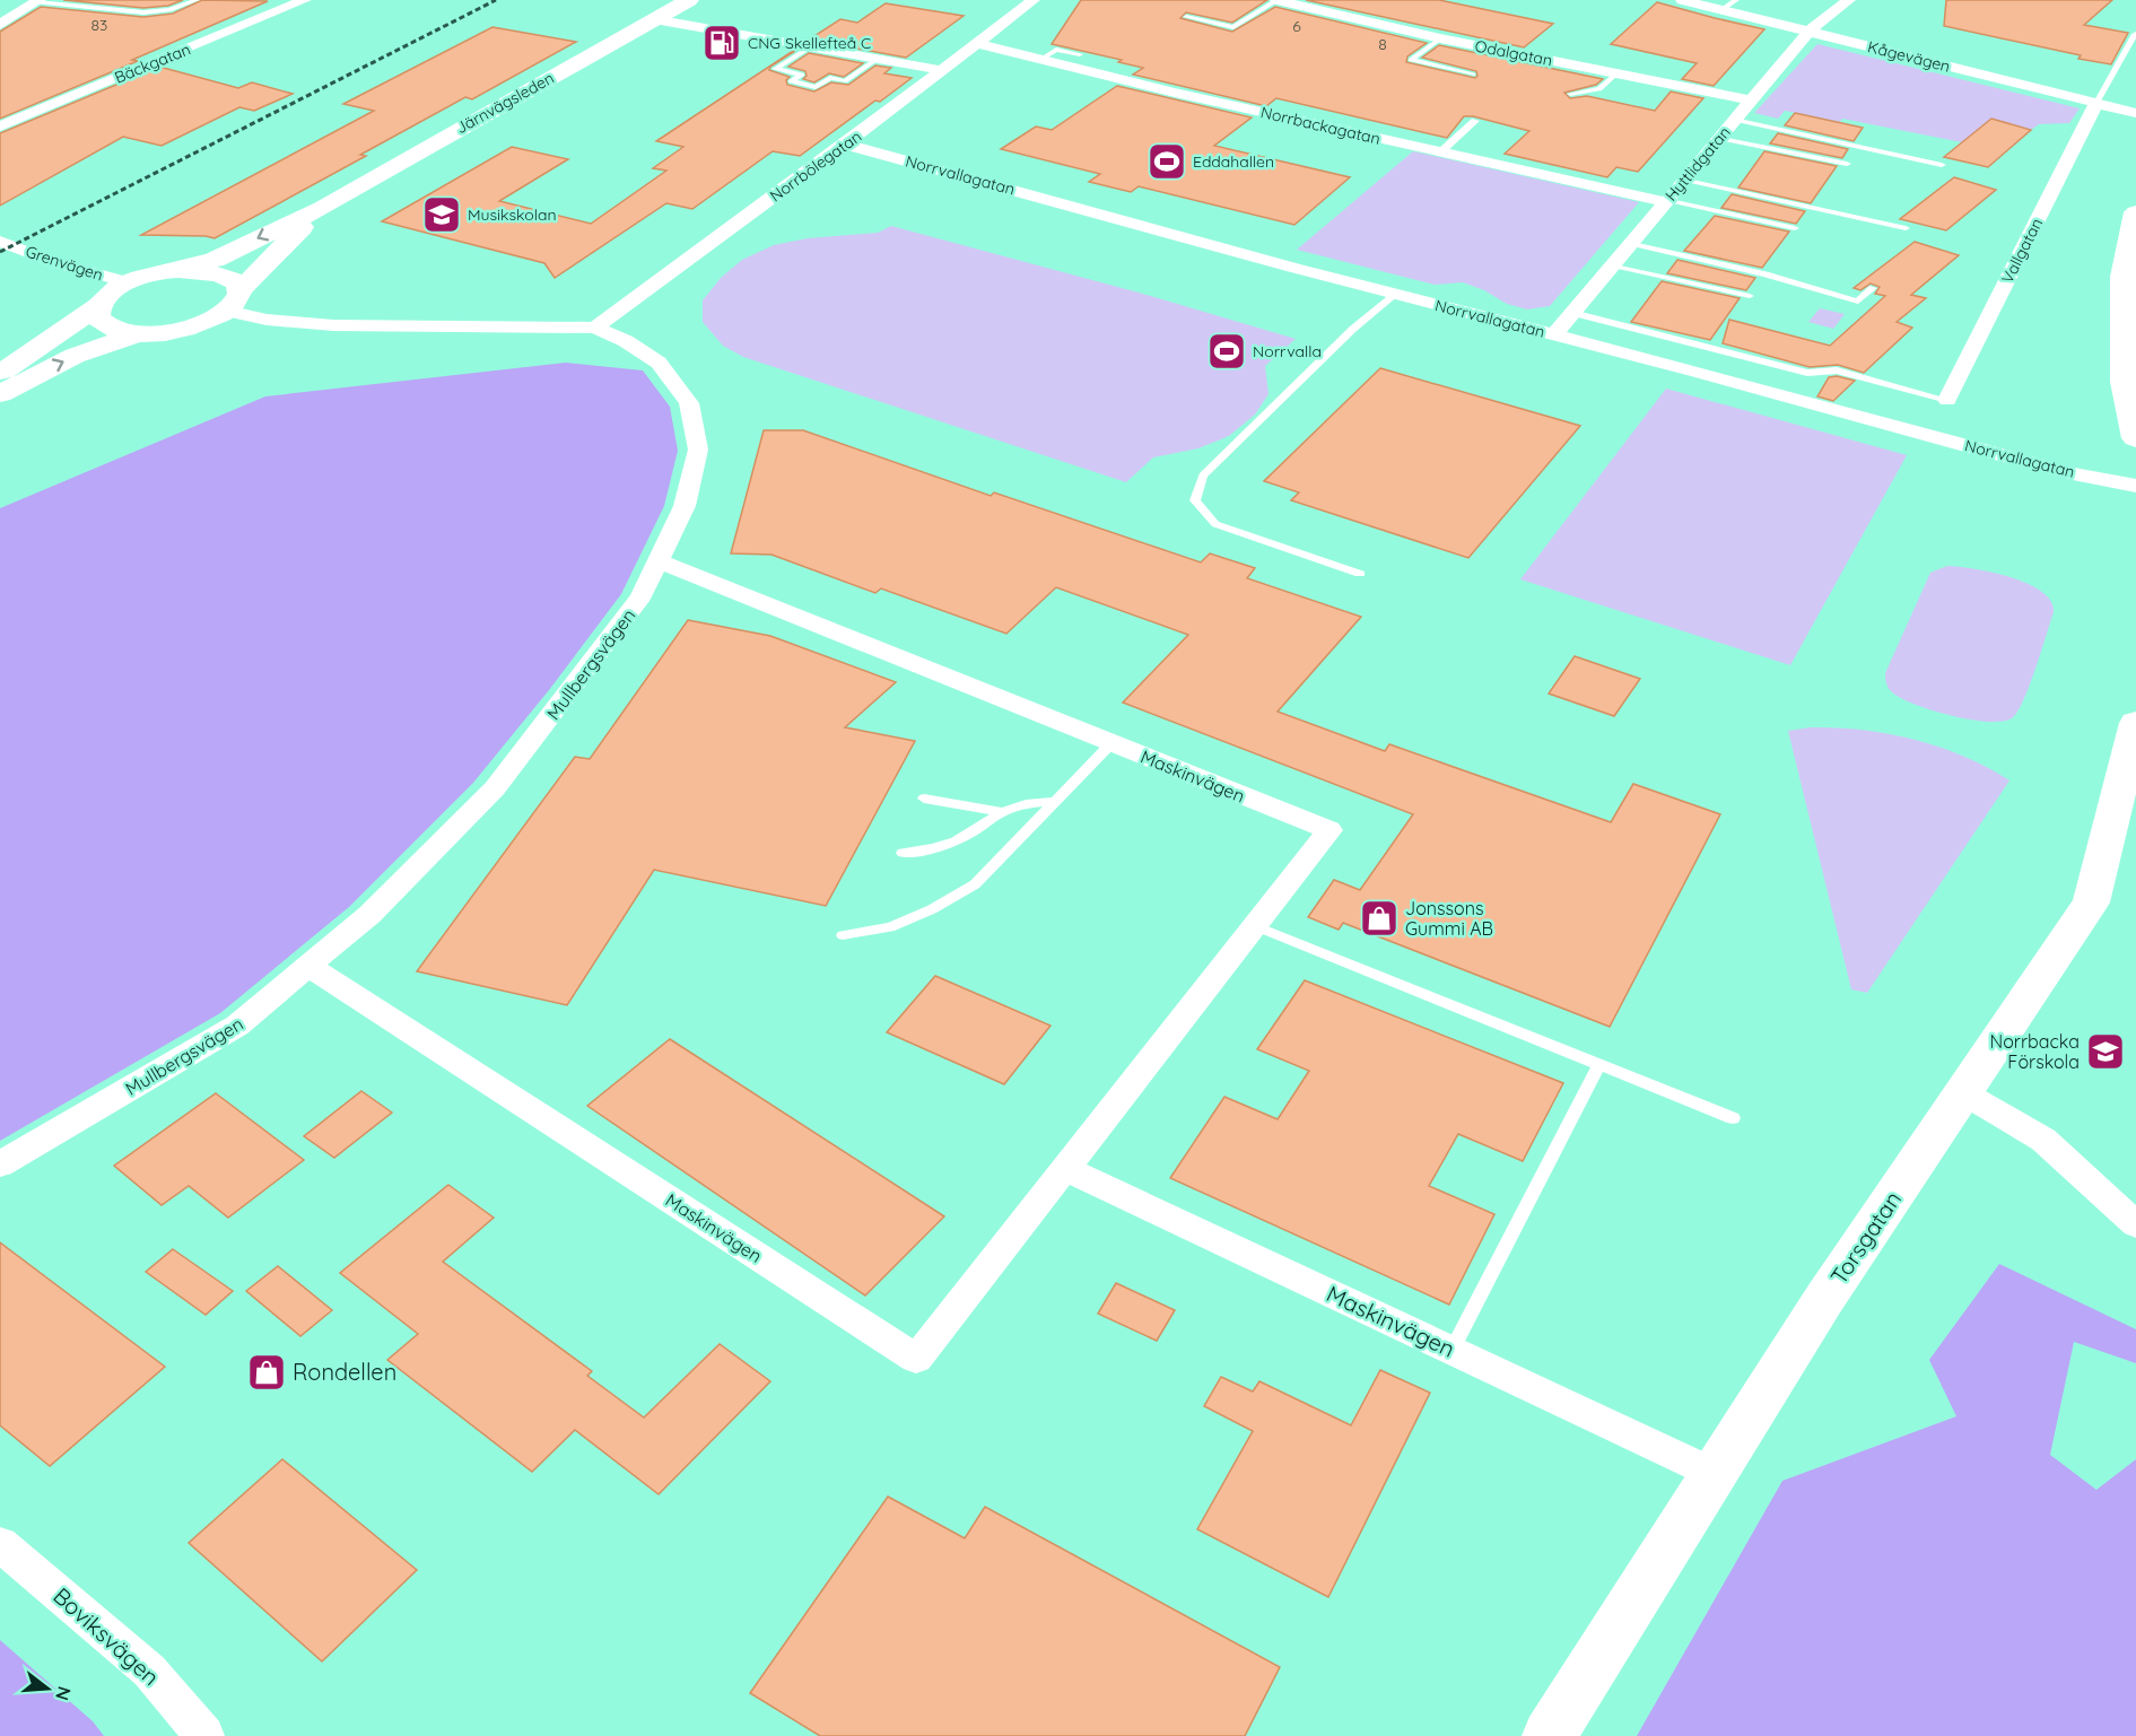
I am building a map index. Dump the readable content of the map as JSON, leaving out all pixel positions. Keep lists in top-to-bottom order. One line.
{"streets":{"main road":["Järnvägsleden","Torsgatan"],"street":["Odalgatan","Kågevägen","Bäckgatan","Norrbackagatan","Hyttlidgatan","Norrbölegatan","Norrvallagatan","Vallgatan","Grenvägen","Mullbergsvägen","Maskinvägen","Boviksvägen"]},"crossings":[["Odalgatan","Hyttlidgatan"],["Kågevägen","Hyttlidgatan"],["Kågevägen","Vallgatan"],["Järnvägsleden","Grenvägen"],["Järnvägsleden","Mullbergsvägen"],["Norrbackagatan","Hyttlidgatan"],["Norrbackagatan","Norrbölegatan"],["Hyttlidgatan","Norrvallagatan"],["Norrbölegatan","Norrvallagatan"],["Norrbölegatan","Mullbergsvägen"],["Mullbergsvägen","Maskinvägen"],["Maskinvägen","Torsgatan"]],"places":{"fuel station":["CNG Skellefteå C"],"sports":["Eddahallen","Norrvalla"],"school or university":["Musikskolan","Norrbacka Förskola"],"shop":["Jonssons Gummi AB","Rondellen"]},"house_numbers":["83","6","8"],"north":"right"}
